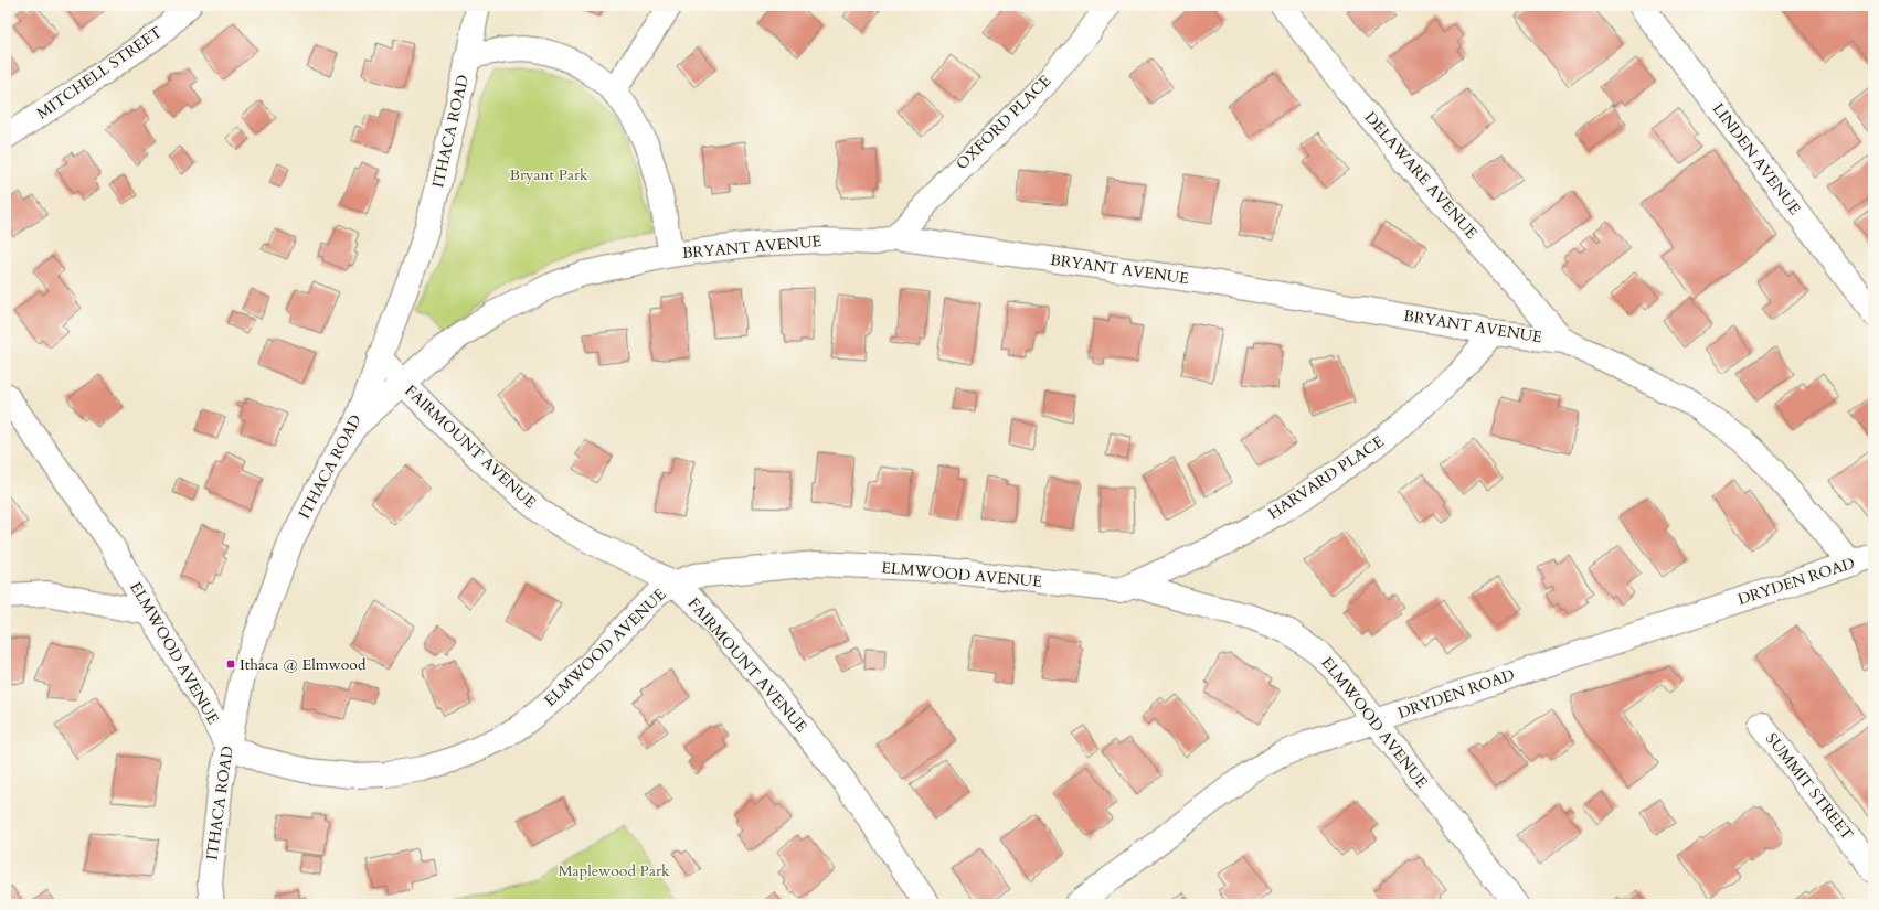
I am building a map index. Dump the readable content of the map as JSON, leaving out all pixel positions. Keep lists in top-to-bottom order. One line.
{"streets":{"street":["MITCHELL STREET","OXFORD PLACE","ITHACA ROAD","LINDEN AVENUE","DELAWARE AVENUE","BRYANT AVENUE","FAIRMOUNT AVENUE","HARVARD PLACE","ELMWOOD AVENUE","DRYDEN ROAD","SUMMIT STREET"]},"crossings":[["OXFORD PLACE","BRYANT AVENUE"],["ITHACA ROAD","BRYANT AVENUE"],["ITHACA ROAD","FAIRMOUNT AVENUE"],["ITHACA ROAD","ELMWOOD AVENUE"],["DELAWARE AVENUE","BRYANT AVENUE"],["BRYANT AVENUE","FAIRMOUNT AVENUE"],["BRYANT AVENUE","HARVARD PLACE"],["BRYANT AVENUE","DRYDEN ROAD"],["FAIRMOUNT AVENUE","ELMWOOD AVENUE"],["HARVARD PLACE","ELMWOOD AVENUE"],["ELMWOOD AVENUE","DRYDEN ROAD"]],"parks":["Bryant Park","Maplewood Park"],"places":{"transit":["Ithaca @ Elmwood"]}}
